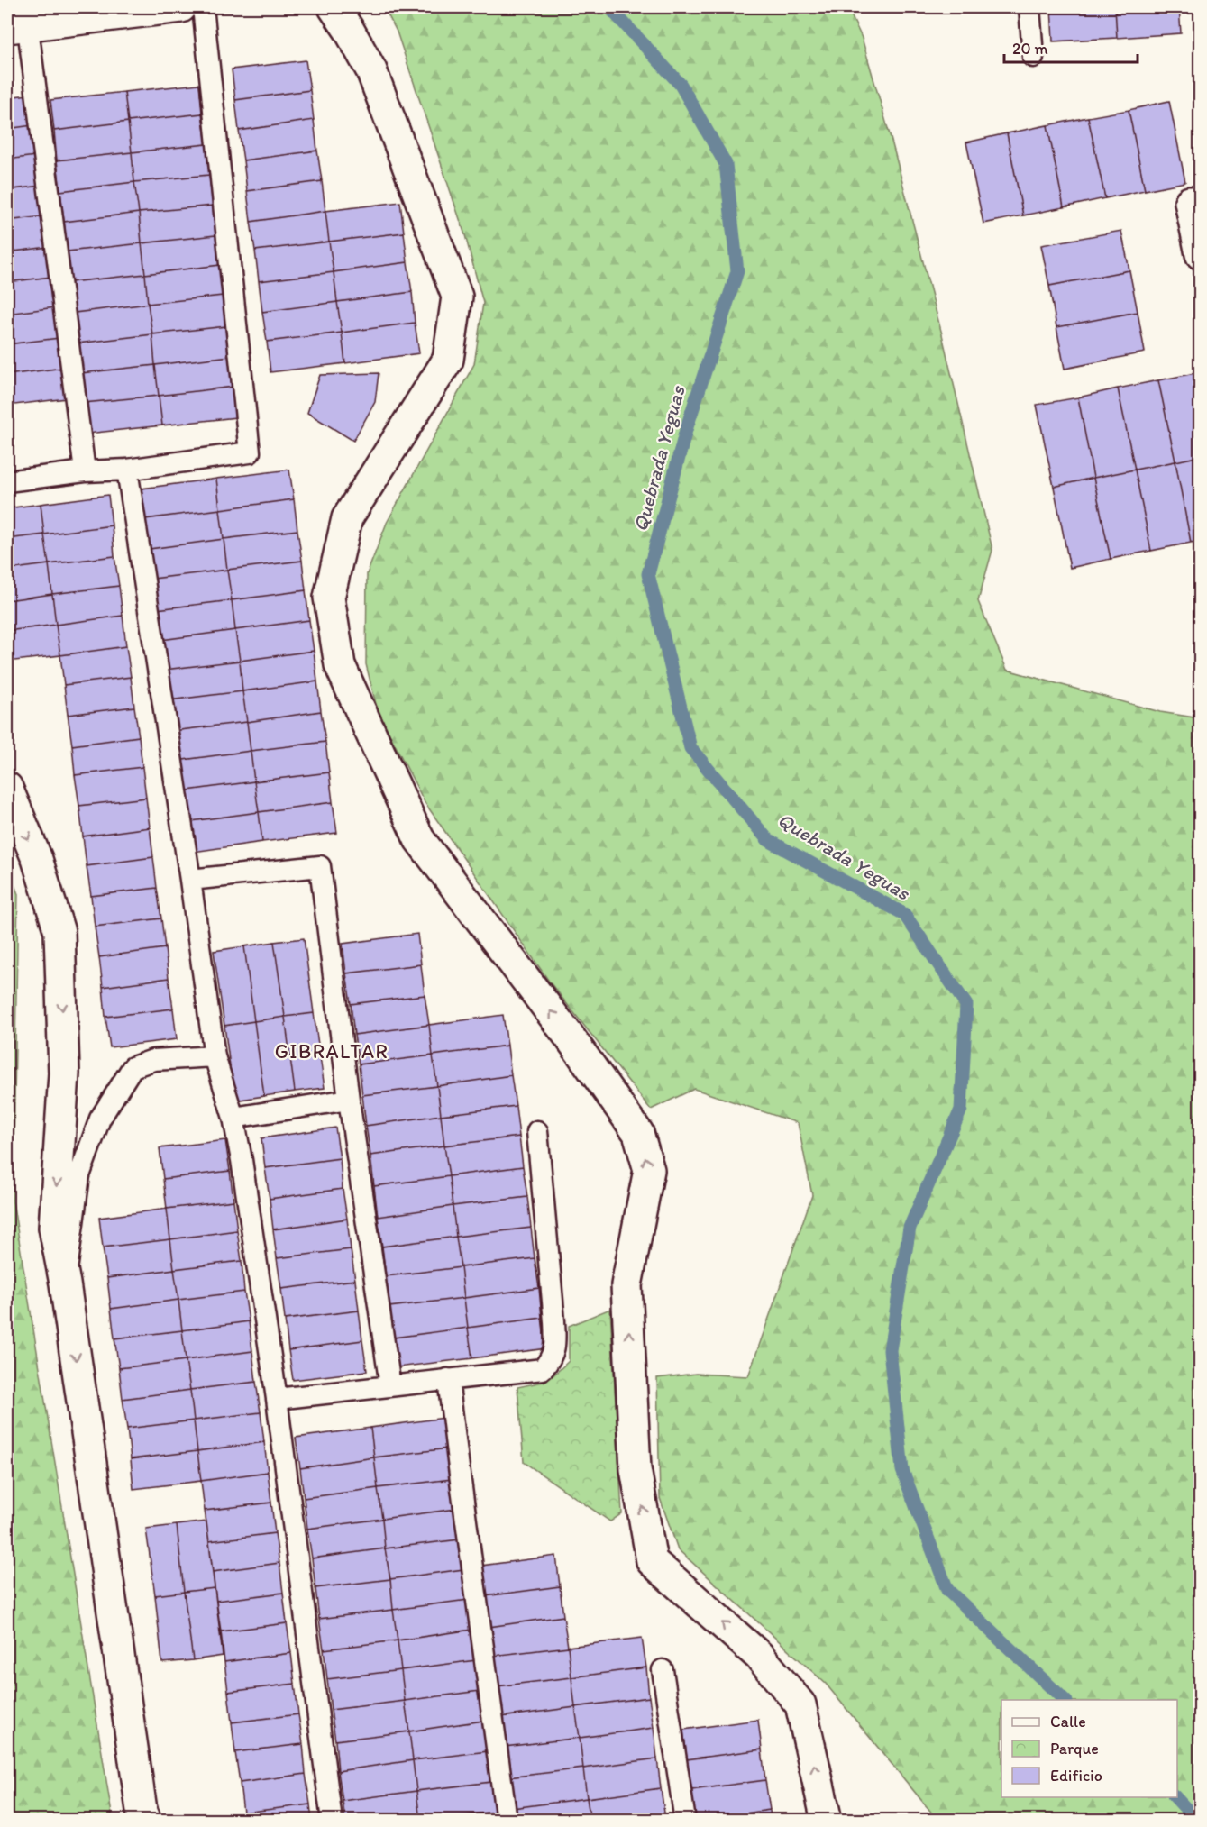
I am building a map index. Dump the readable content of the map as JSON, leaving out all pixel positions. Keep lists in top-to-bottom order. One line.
{"districts":["GIBRALTAR"],"water":["Quebrada Yeguas"],"legend":["Calle","Parque","Edificio"],"scale_bar":"20 m"}
